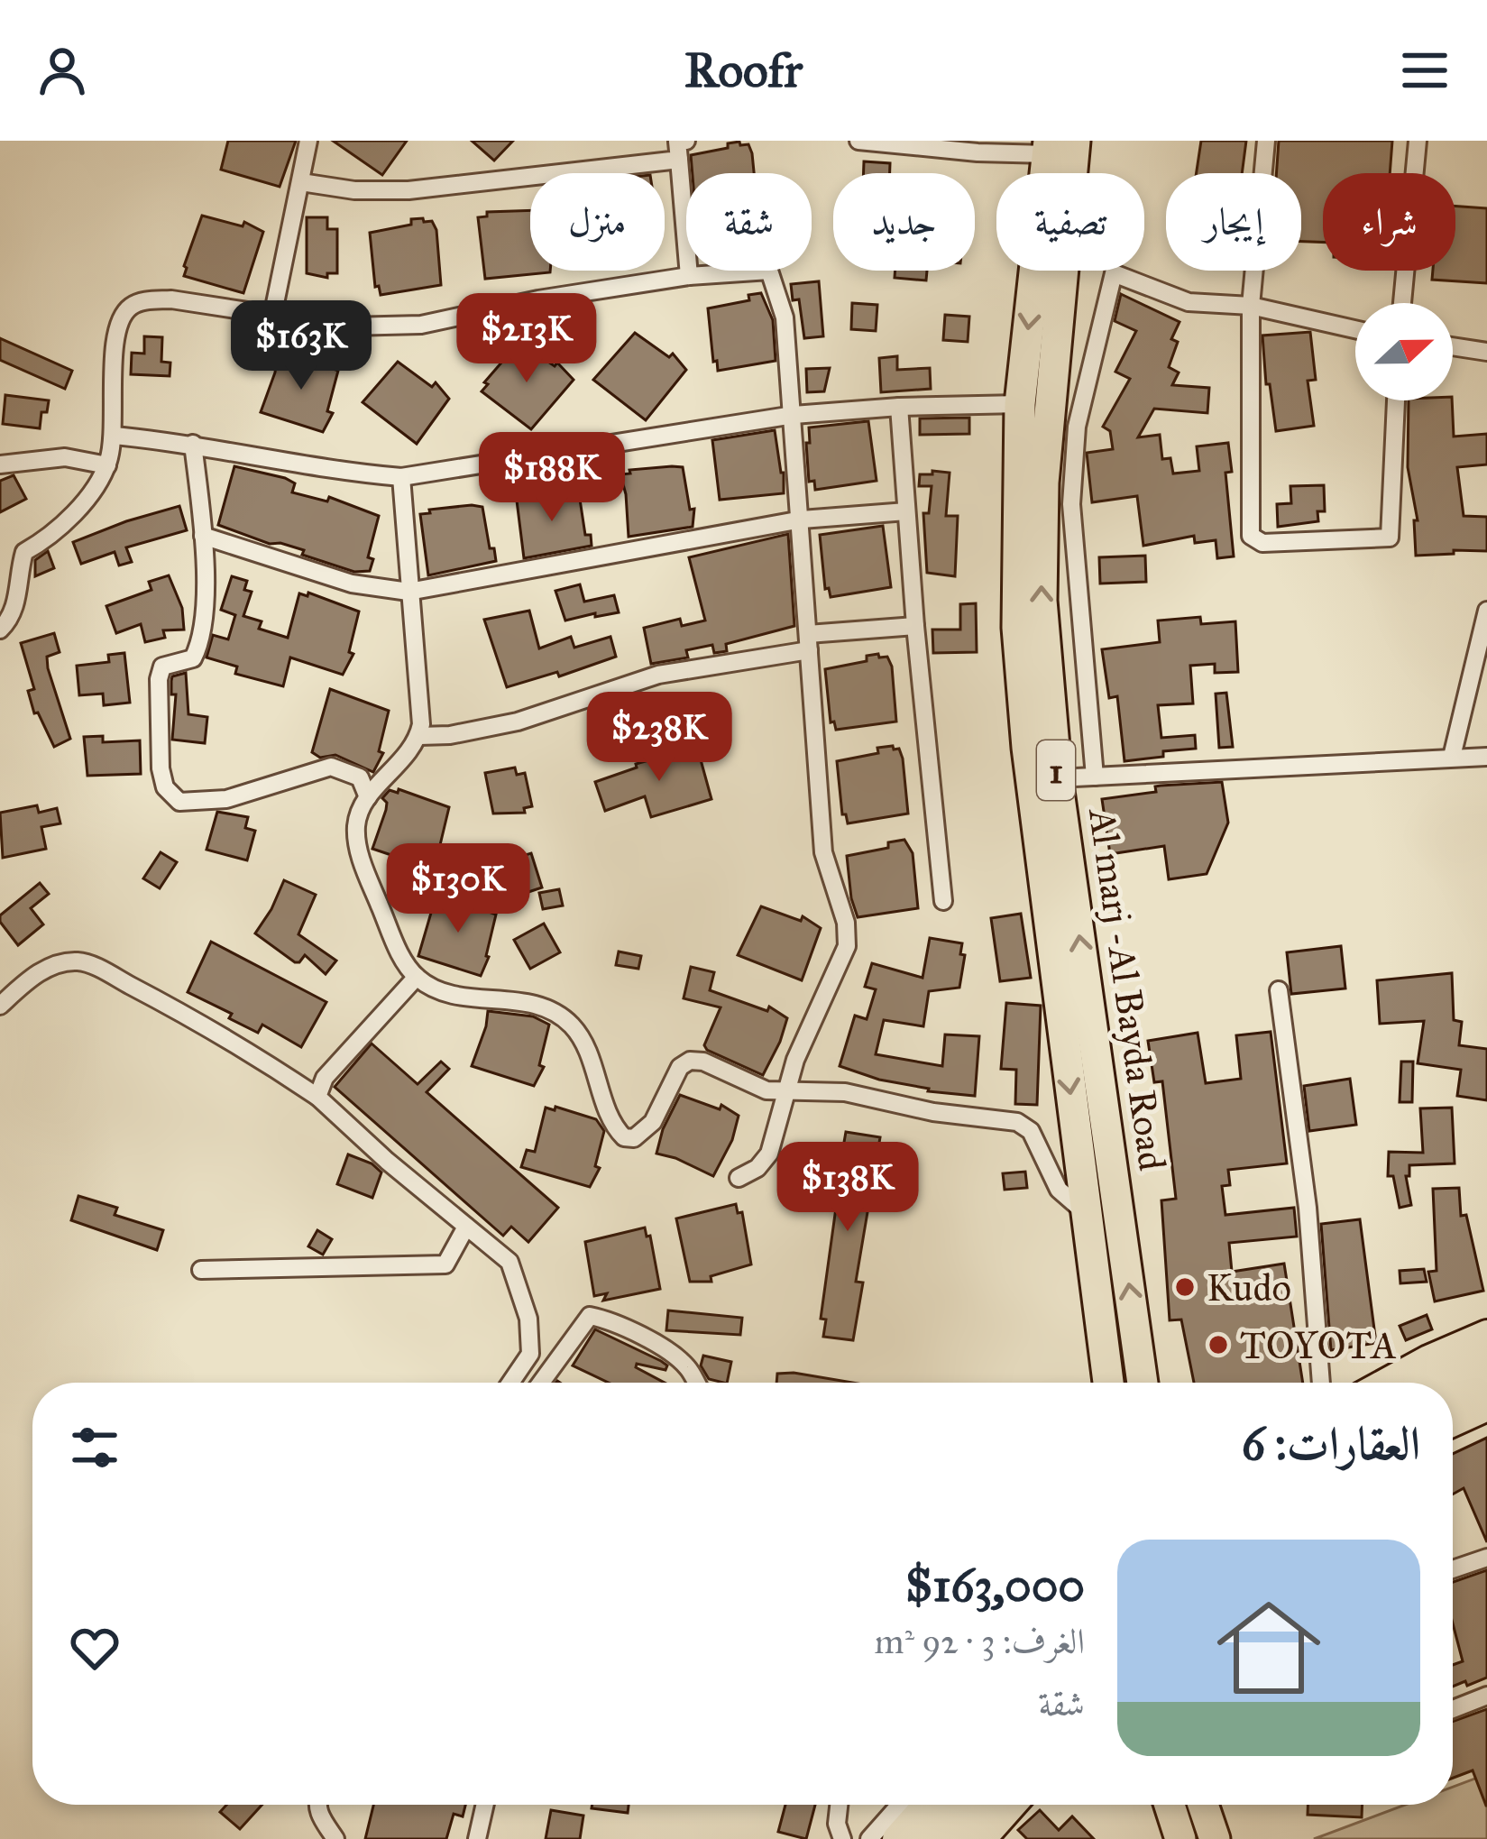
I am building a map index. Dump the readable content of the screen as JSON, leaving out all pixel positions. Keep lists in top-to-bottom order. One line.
{"streets":{"highway":["1","Al marj -Al Bayda Road"]},"places":["Kudo","TOYOTA"],"north":"right","page":{"header":"Roofr","chip":["شراء","إيجار","تصفية","جديد","شقة","منزل"],"price":["$213K","$163K","$188K","$238K","$130K","$138K"],"heading":"العقارات: 6","list":[{"name":"$163,000","note":"الغرف: 3 · 92 m² · شقة"}]}}
